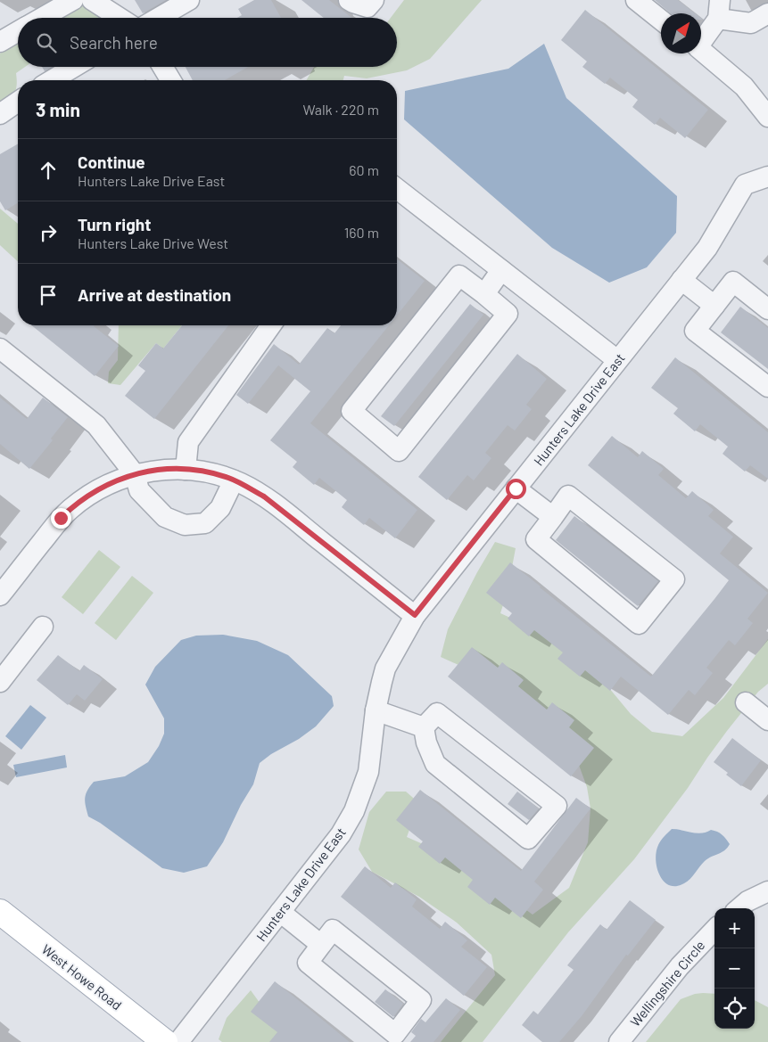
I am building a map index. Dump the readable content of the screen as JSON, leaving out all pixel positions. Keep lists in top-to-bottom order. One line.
{"streets":{"main road":["West Howe Road"],"street":["Hunters Lake Drive East","Wellingshire Circle"]},"north":"top right","page":{"search":"Search here","heading":["3 min","Walk · 220 m"],"list":[["Continue","Hunters Lake Drive East","60 m"],["Turn right","Hunters Lake Drive West","160 m"],"Arrive at destination"],"map_buttons":["+","−"]}}
